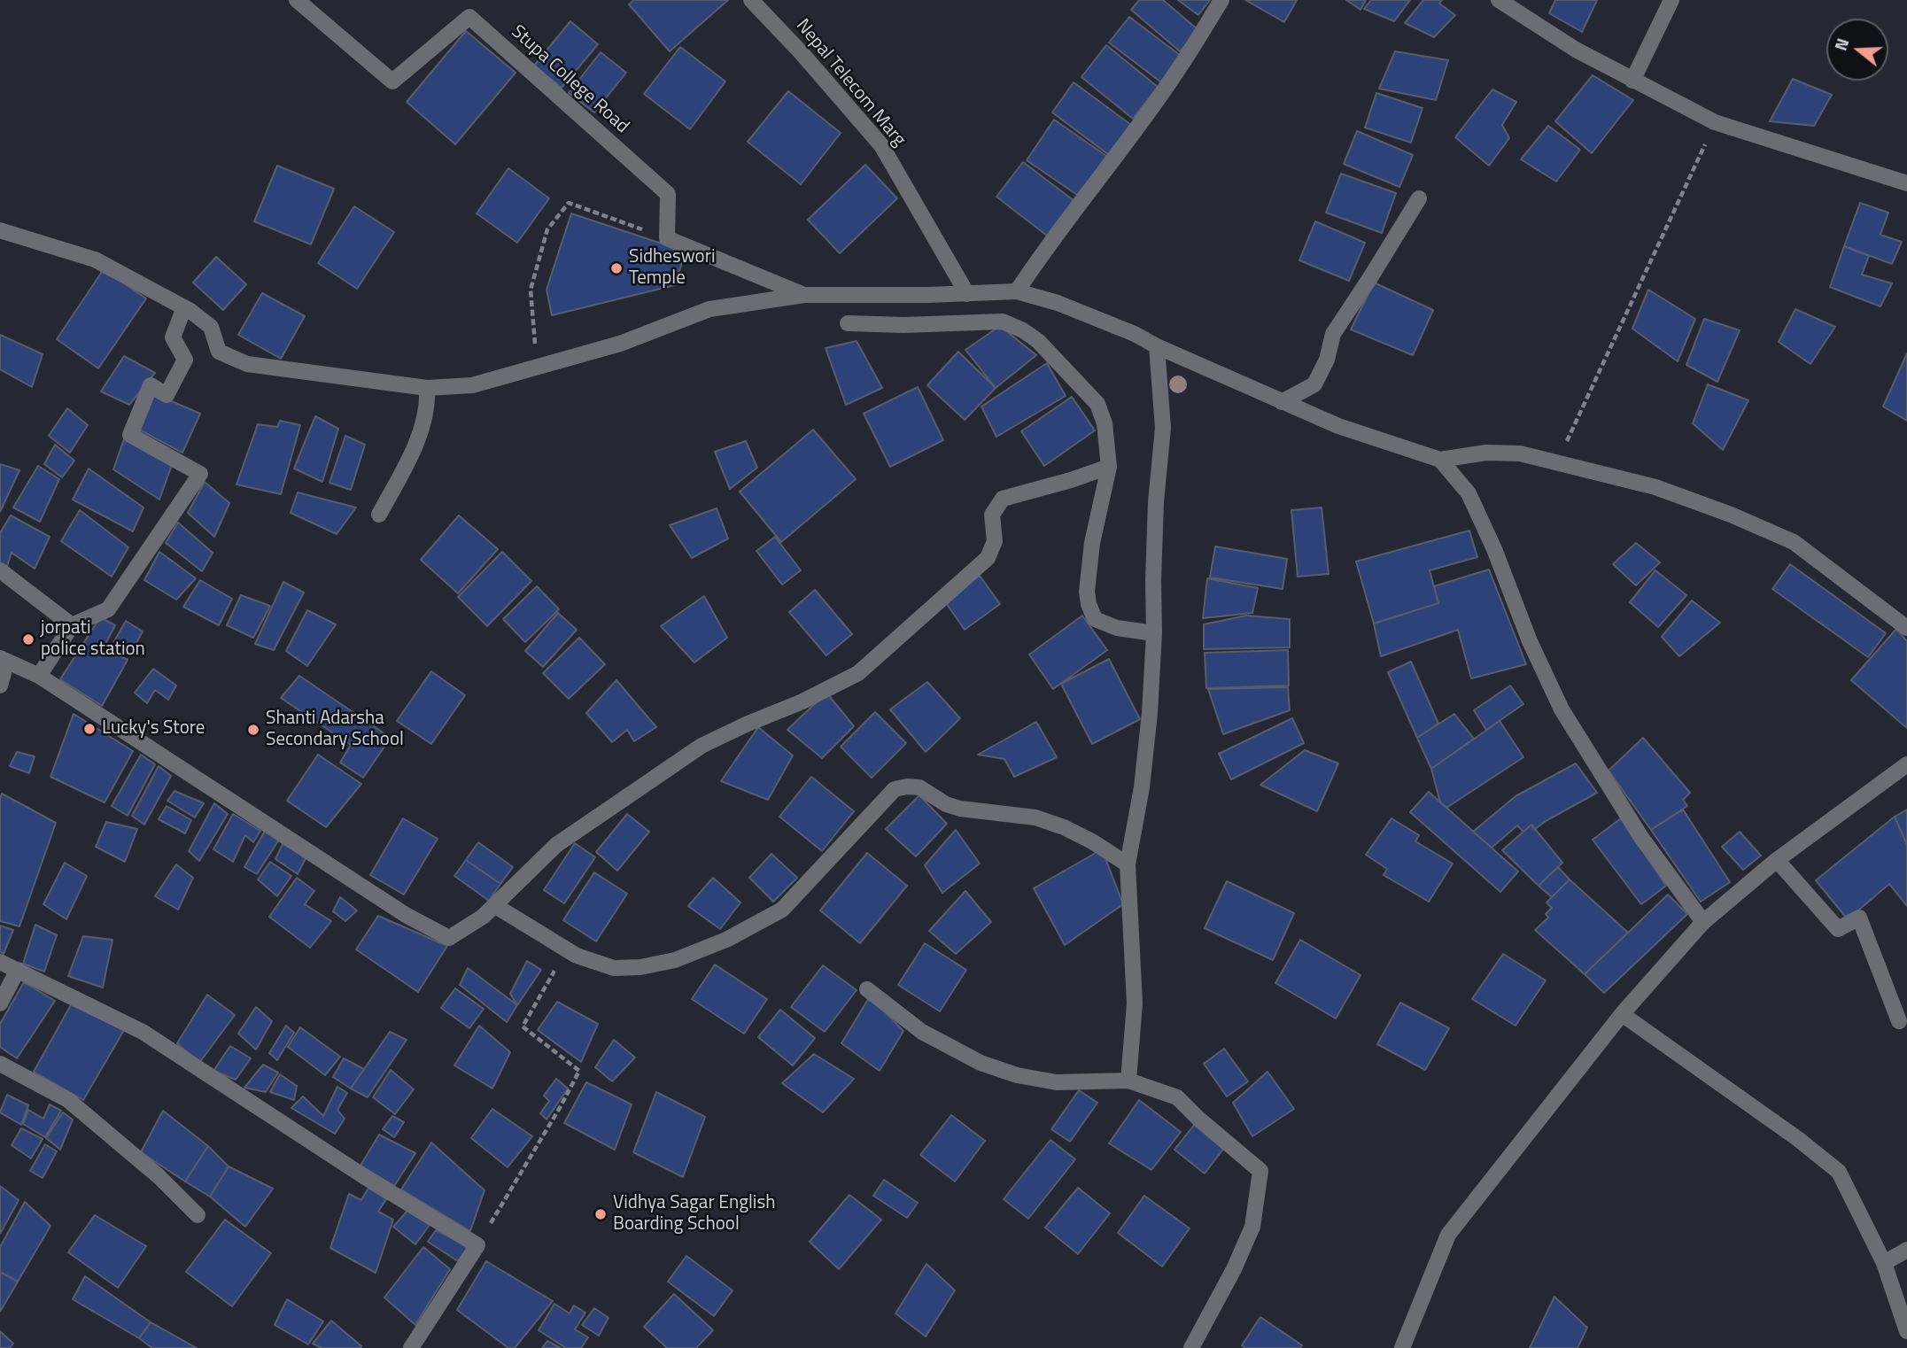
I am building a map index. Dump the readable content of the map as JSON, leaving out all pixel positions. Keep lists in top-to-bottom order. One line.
{"streets":{"street":["Stupa College Road","Nepal Telecom Marg"]},"places":["Sidheswori Temple","jorpati police station","Lucky's Store","Shanti Adarsha Secondary School","Vidhya Sagar English Boarding School"],"north":"left"}
